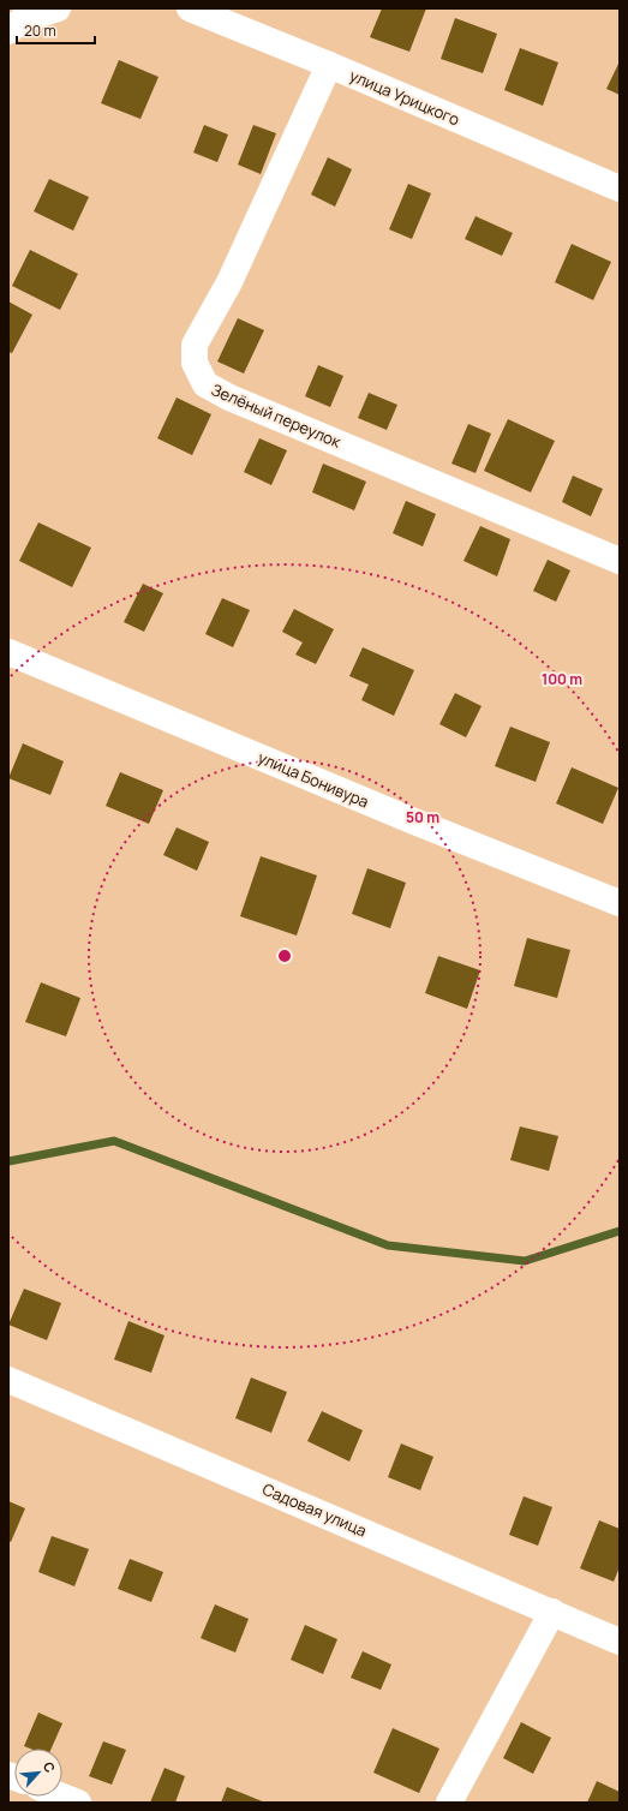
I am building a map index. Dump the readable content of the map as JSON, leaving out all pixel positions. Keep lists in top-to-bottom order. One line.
{"streets":{"street":["улица Урицкого","Зелёный переулок","улица Бонивура","Садовая улица"]},"crossings":[["улица Урицкого","Зелёный переулок"]],"scale_bar":"20 m","north":"top right","rings":["100 m","50 m"]}
